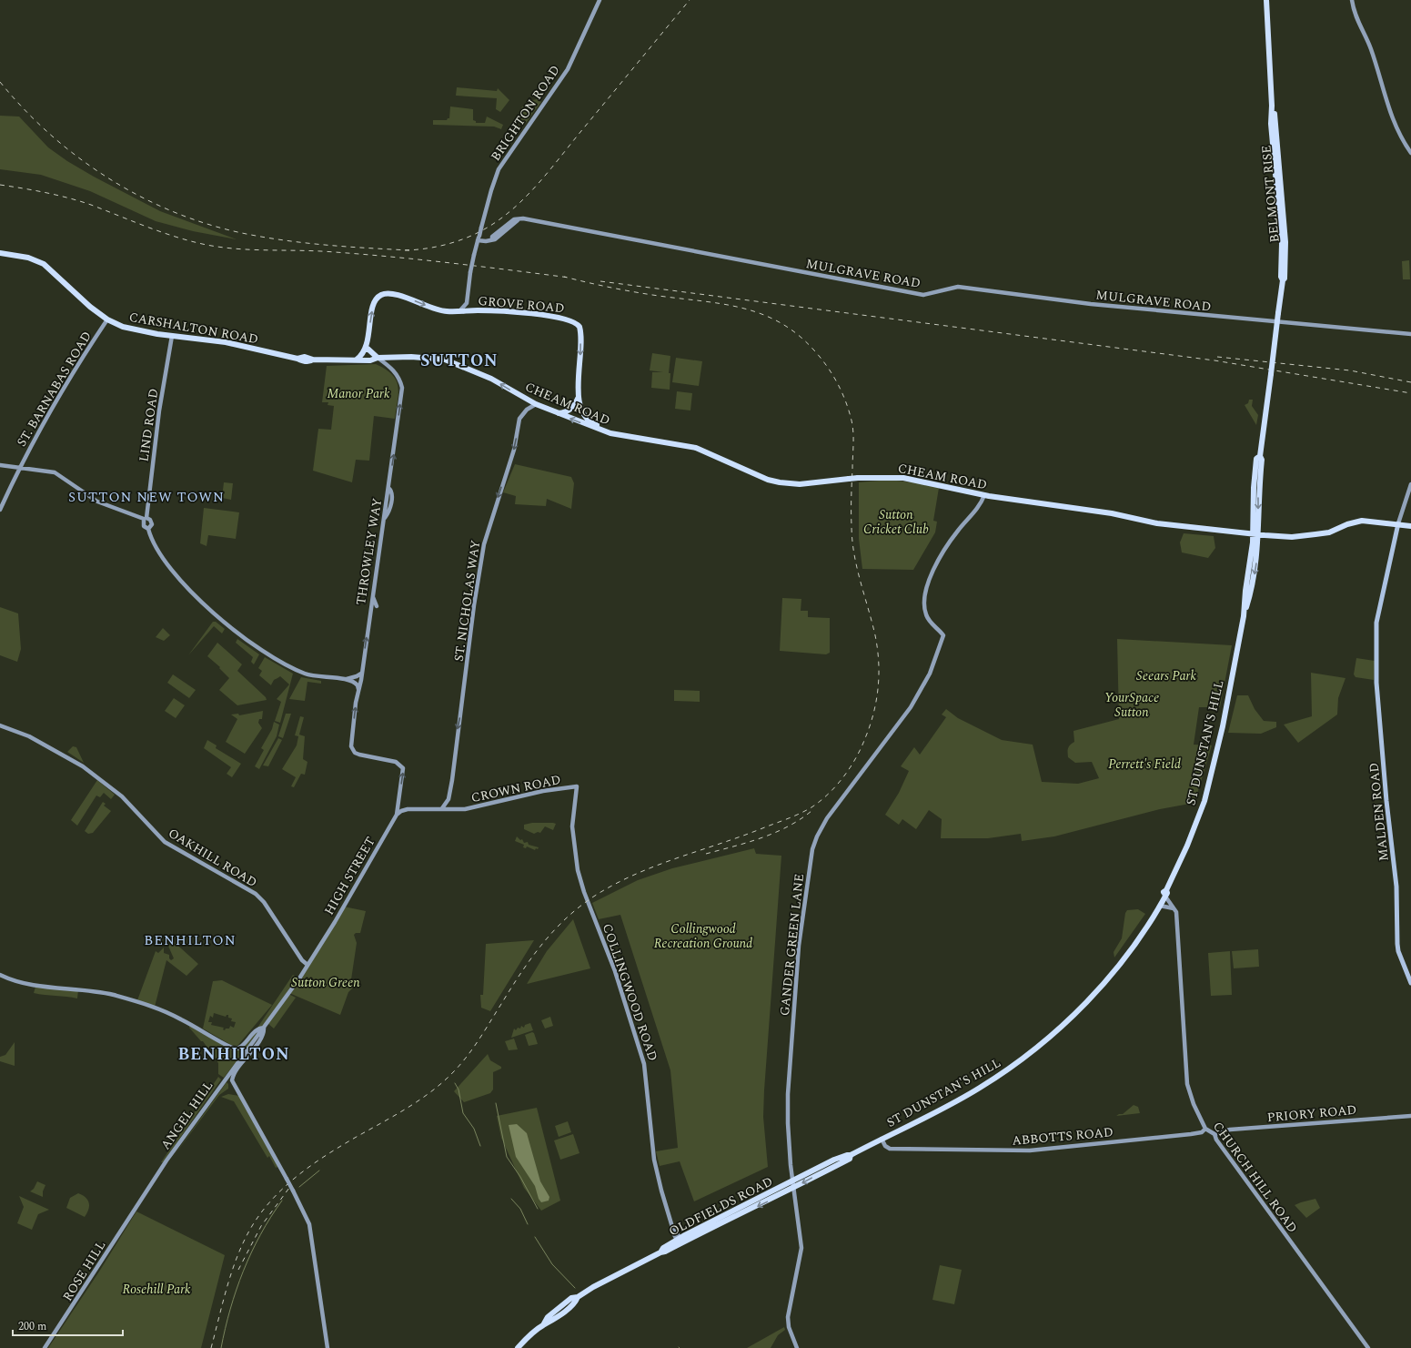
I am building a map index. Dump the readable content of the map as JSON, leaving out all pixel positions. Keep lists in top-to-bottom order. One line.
{"streets":{"highway":["BELMONT RISE","GROVE ROAD","CARSHALTON ROAD","CHEAM ROAD","ST DUNSTAN'S HILL","OLDFIELDS ROAD"],"main road":["MALDEN ROAD"],"street":["BRIGHTON ROAD","MULGRAVE ROAD","ST. BARNABAS ROAD","LIND ROAD","THROWLEY WAY","ST. NICHOLAS WAY","CROWN ROAD","OAKHILL ROAD","HIGH STREET","GANDER GREEN LANE","COLLINGWOOD ROAD","PRIORY ROAD","ANGEL HILL","ABBOTTS ROAD","CHURCH HILL ROAD","ROSE HILL"]},"crossings":[["BRIGHTON ROAD","MULGRAVE ROAD"],["BELMONT RISE","ST DUNSTAN'S HILL"],["GROVE ROAD","CHEAM ROAD"],["CARSHALTON ROAD","ST. BARNABAS ROAD"],["CARSHALTON ROAD","CHEAM ROAD"],["CARSHALTON ROAD","LIND ROAD"],["CARSHALTON ROAD","THROWLEY WAY"],["CHEAM ROAD","ST. NICHOLAS WAY"],["CHEAM ROAD","ST DUNSTAN'S HILL"],["CHEAM ROAD","GANDER GREEN LANE"],["THROWLEY WAY","HIGH STREET"],["ST. NICHOLAS WAY","CROWN ROAD"],["ST DUNSTAN'S HILL","GANDER GREEN LANE"],["ST DUNSTAN'S HILL","ABBOTTS ROAD"],["ST DUNSTAN'S HILL","OLDFIELDS ROAD"],["CROWN ROAD","HIGH STREET"],["CROWN ROAD","COLLINGWOOD ROAD"],["OAKHILL ROAD","HIGH STREET"],["HIGH STREET","ANGEL HILL"],["GANDER GREEN LANE","OLDFIELDS ROAD"],["COLLINGWOOD ROAD","OLDFIELDS ROAD"],["PRIORY ROAD","CHURCH HILL ROAD"],["ANGEL HILL","ROSE HILL"],["ABBOTTS ROAD","CHURCH HILL ROAD"]],"one_way":["THROWLEY WAY","ST. NICHOLAS WAY"],"districts":["SUTTON","SUTTON NEW TOWN","BENHILTON","BENHILTON"],"parks":["Manor Park","Sutton Cricket Club","Seears Park","YourSpace Sutton","Perrett's Field","Collingwood Recreation Ground","Sutton Green","Rosehill Park"],"scale_bar":"200 m"}
